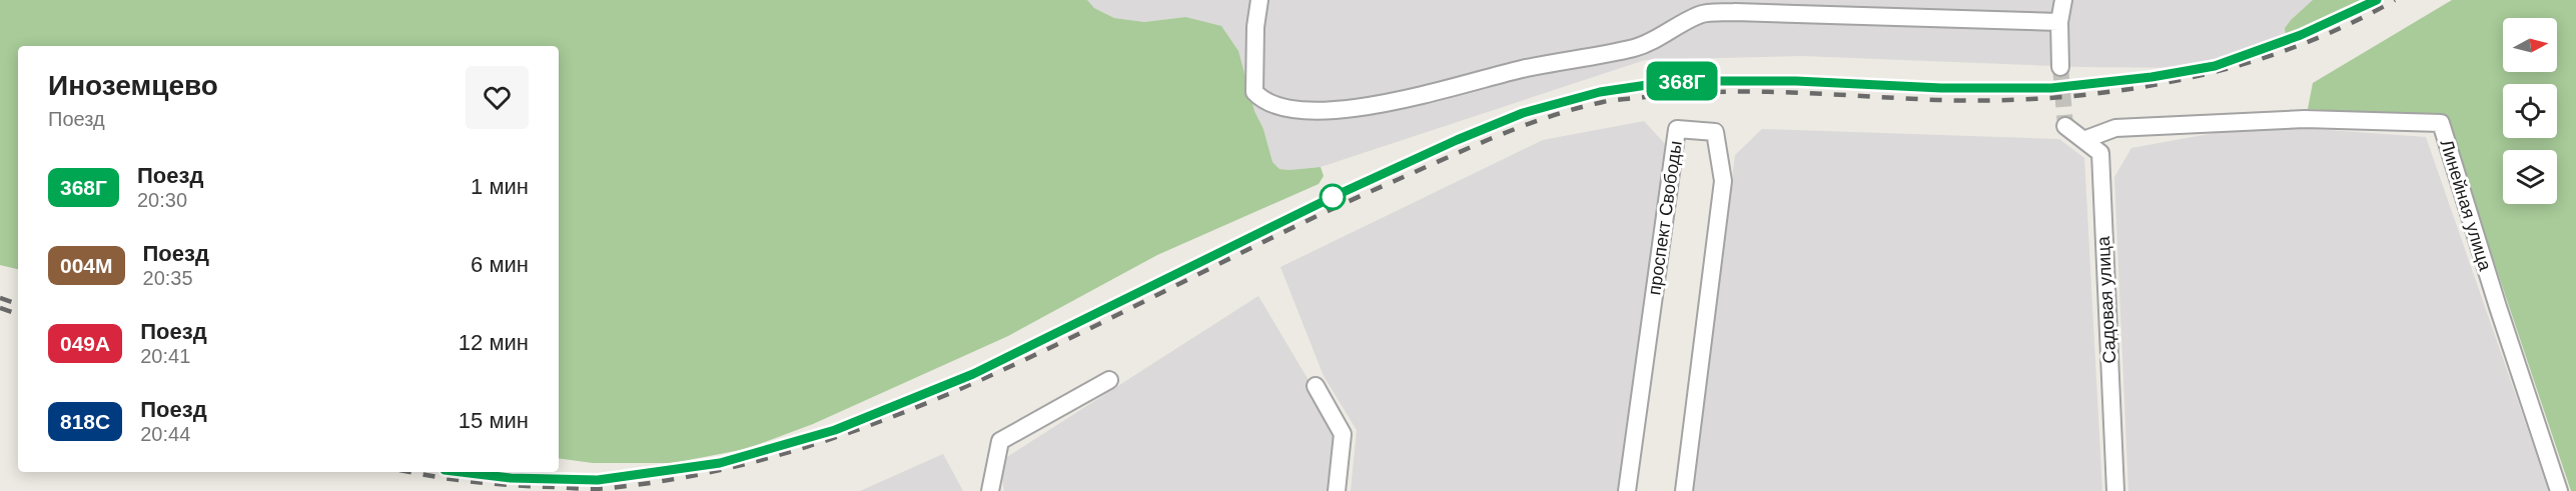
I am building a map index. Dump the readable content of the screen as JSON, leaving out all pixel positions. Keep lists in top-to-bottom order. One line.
{"streets":{"street":["Линейная улица","проспект Свободы","Садовая улица"]},"crossings":[["Линейная улица","Садовая улица"]],"north":"right","page":{"on_map":"368Г","heading":["Иноземцево","Поезд"],"list":[{"mark":"368Г","name":"Поезд","note":"20:30","value":"1 мин"},{"mark":"004М","name":"Поезд","note":"20:35","value":"6 мин"},{"mark":"049А","name":"Поезд","note":"20:41","value":"12 мин"},{"mark":"818С","name":"Поезд","note":"20:44","value":"15 мин"}]}}
